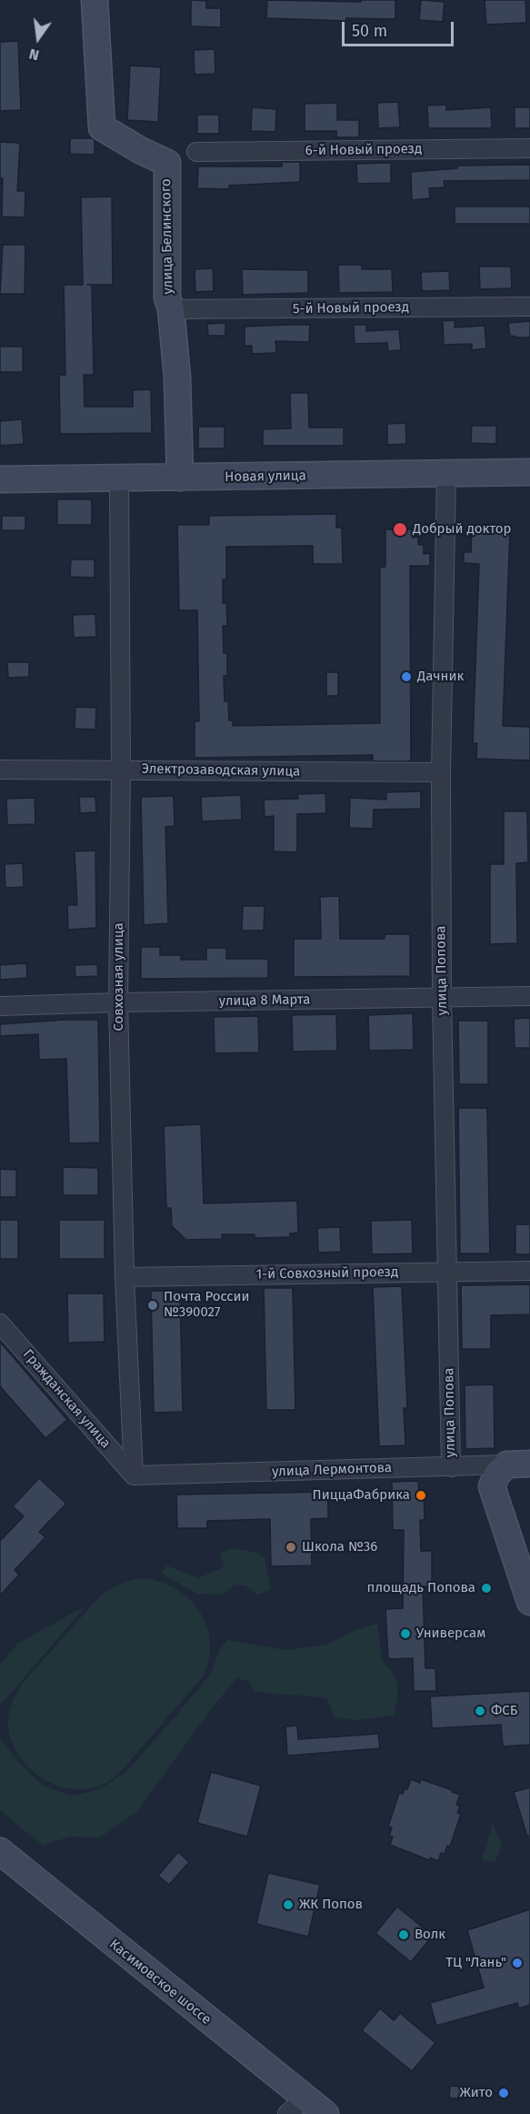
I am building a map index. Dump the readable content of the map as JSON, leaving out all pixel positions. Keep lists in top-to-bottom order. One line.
{"streets":{"street":["6-й Новый проезд","улица Белинского","5-й Новый проезд","Новая улица","Электрозаводская улица","улица Попова","Совхозная улица","улица 8 Марта","1-й Совхозный проезд","Гражданская улица","улица Лермонтова","Касимовское шоссе"]},"crossings":[["улица Белинского","5-й Новый проезд"],["улица Белинского","Новая улица"],["Новая улица","улица Попова"],["Новая улица","Совхозная улица"],["Электрозаводская улица","улица Попова"],["Электрозаводская улица","Совхозная улица"],["улица Попова","улица 8 Марта"],["улица Попова","1-й Совхозный проезд"],["улица Попова","улица Лермонтова"],["Совхозная улица","улица 8 Марта"],["Совхозная улица","1-й Совхозный проезд"],["Совхозная улица","Гражданская улица"],["Совхозная улица","улица Лермонтова"],["Гражданская улица","улица Лермонтова"]],"places":["Добрый доктор","Дачник","Почта России №390027","ПиццаФабрика","Школа №36","площадь Попова","Универсам","ФСБ","ЖК Попов","Волк","ТЦ \"Лань\"","Жито"],"scale_bar":"50 m","north":"bottom"}
